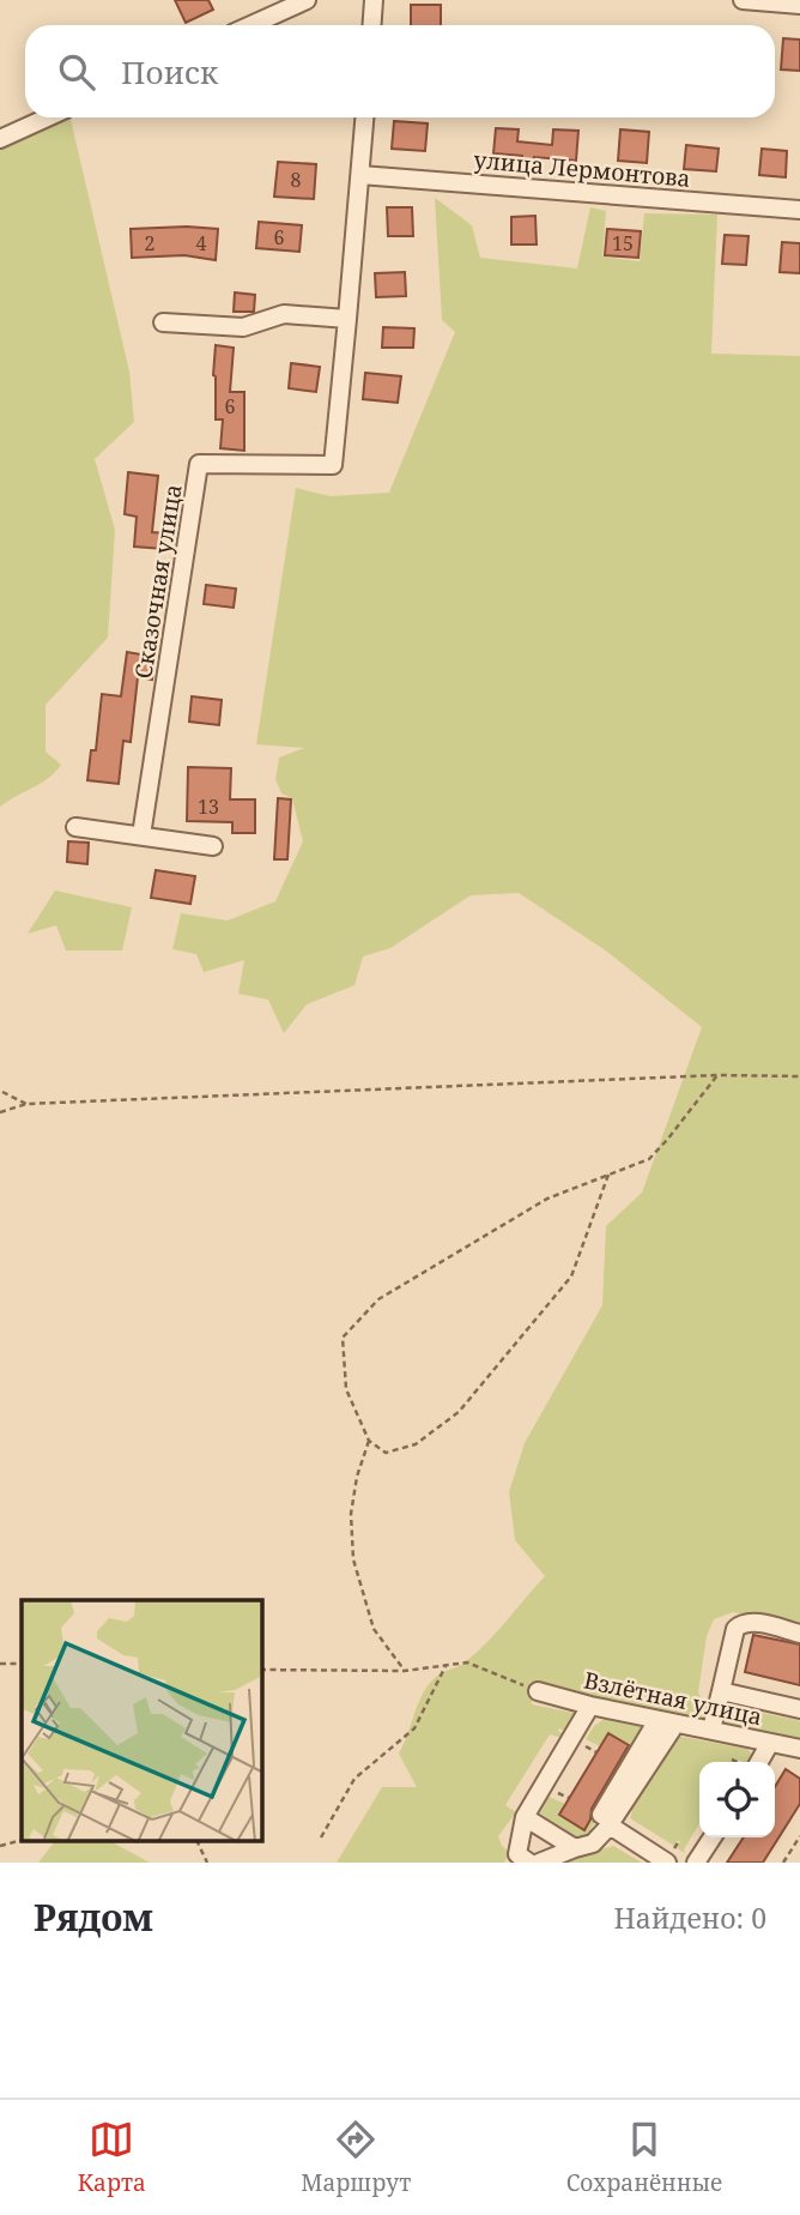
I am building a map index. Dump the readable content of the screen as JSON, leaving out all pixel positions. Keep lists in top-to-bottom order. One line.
{"streets":{"street":["улица Лермонтова","Сказочная улица","Взлётная улица"]},"crossings":[["улица Лермонтова","Сказочная улица"]],"house_numbers":["8","6","2","4","15","6","13"],"page":{"search":"Поиск","heading":["Рядом","Найдено: 0"],"nav":["Карта","Маршрут","Сохранённые"]}}
